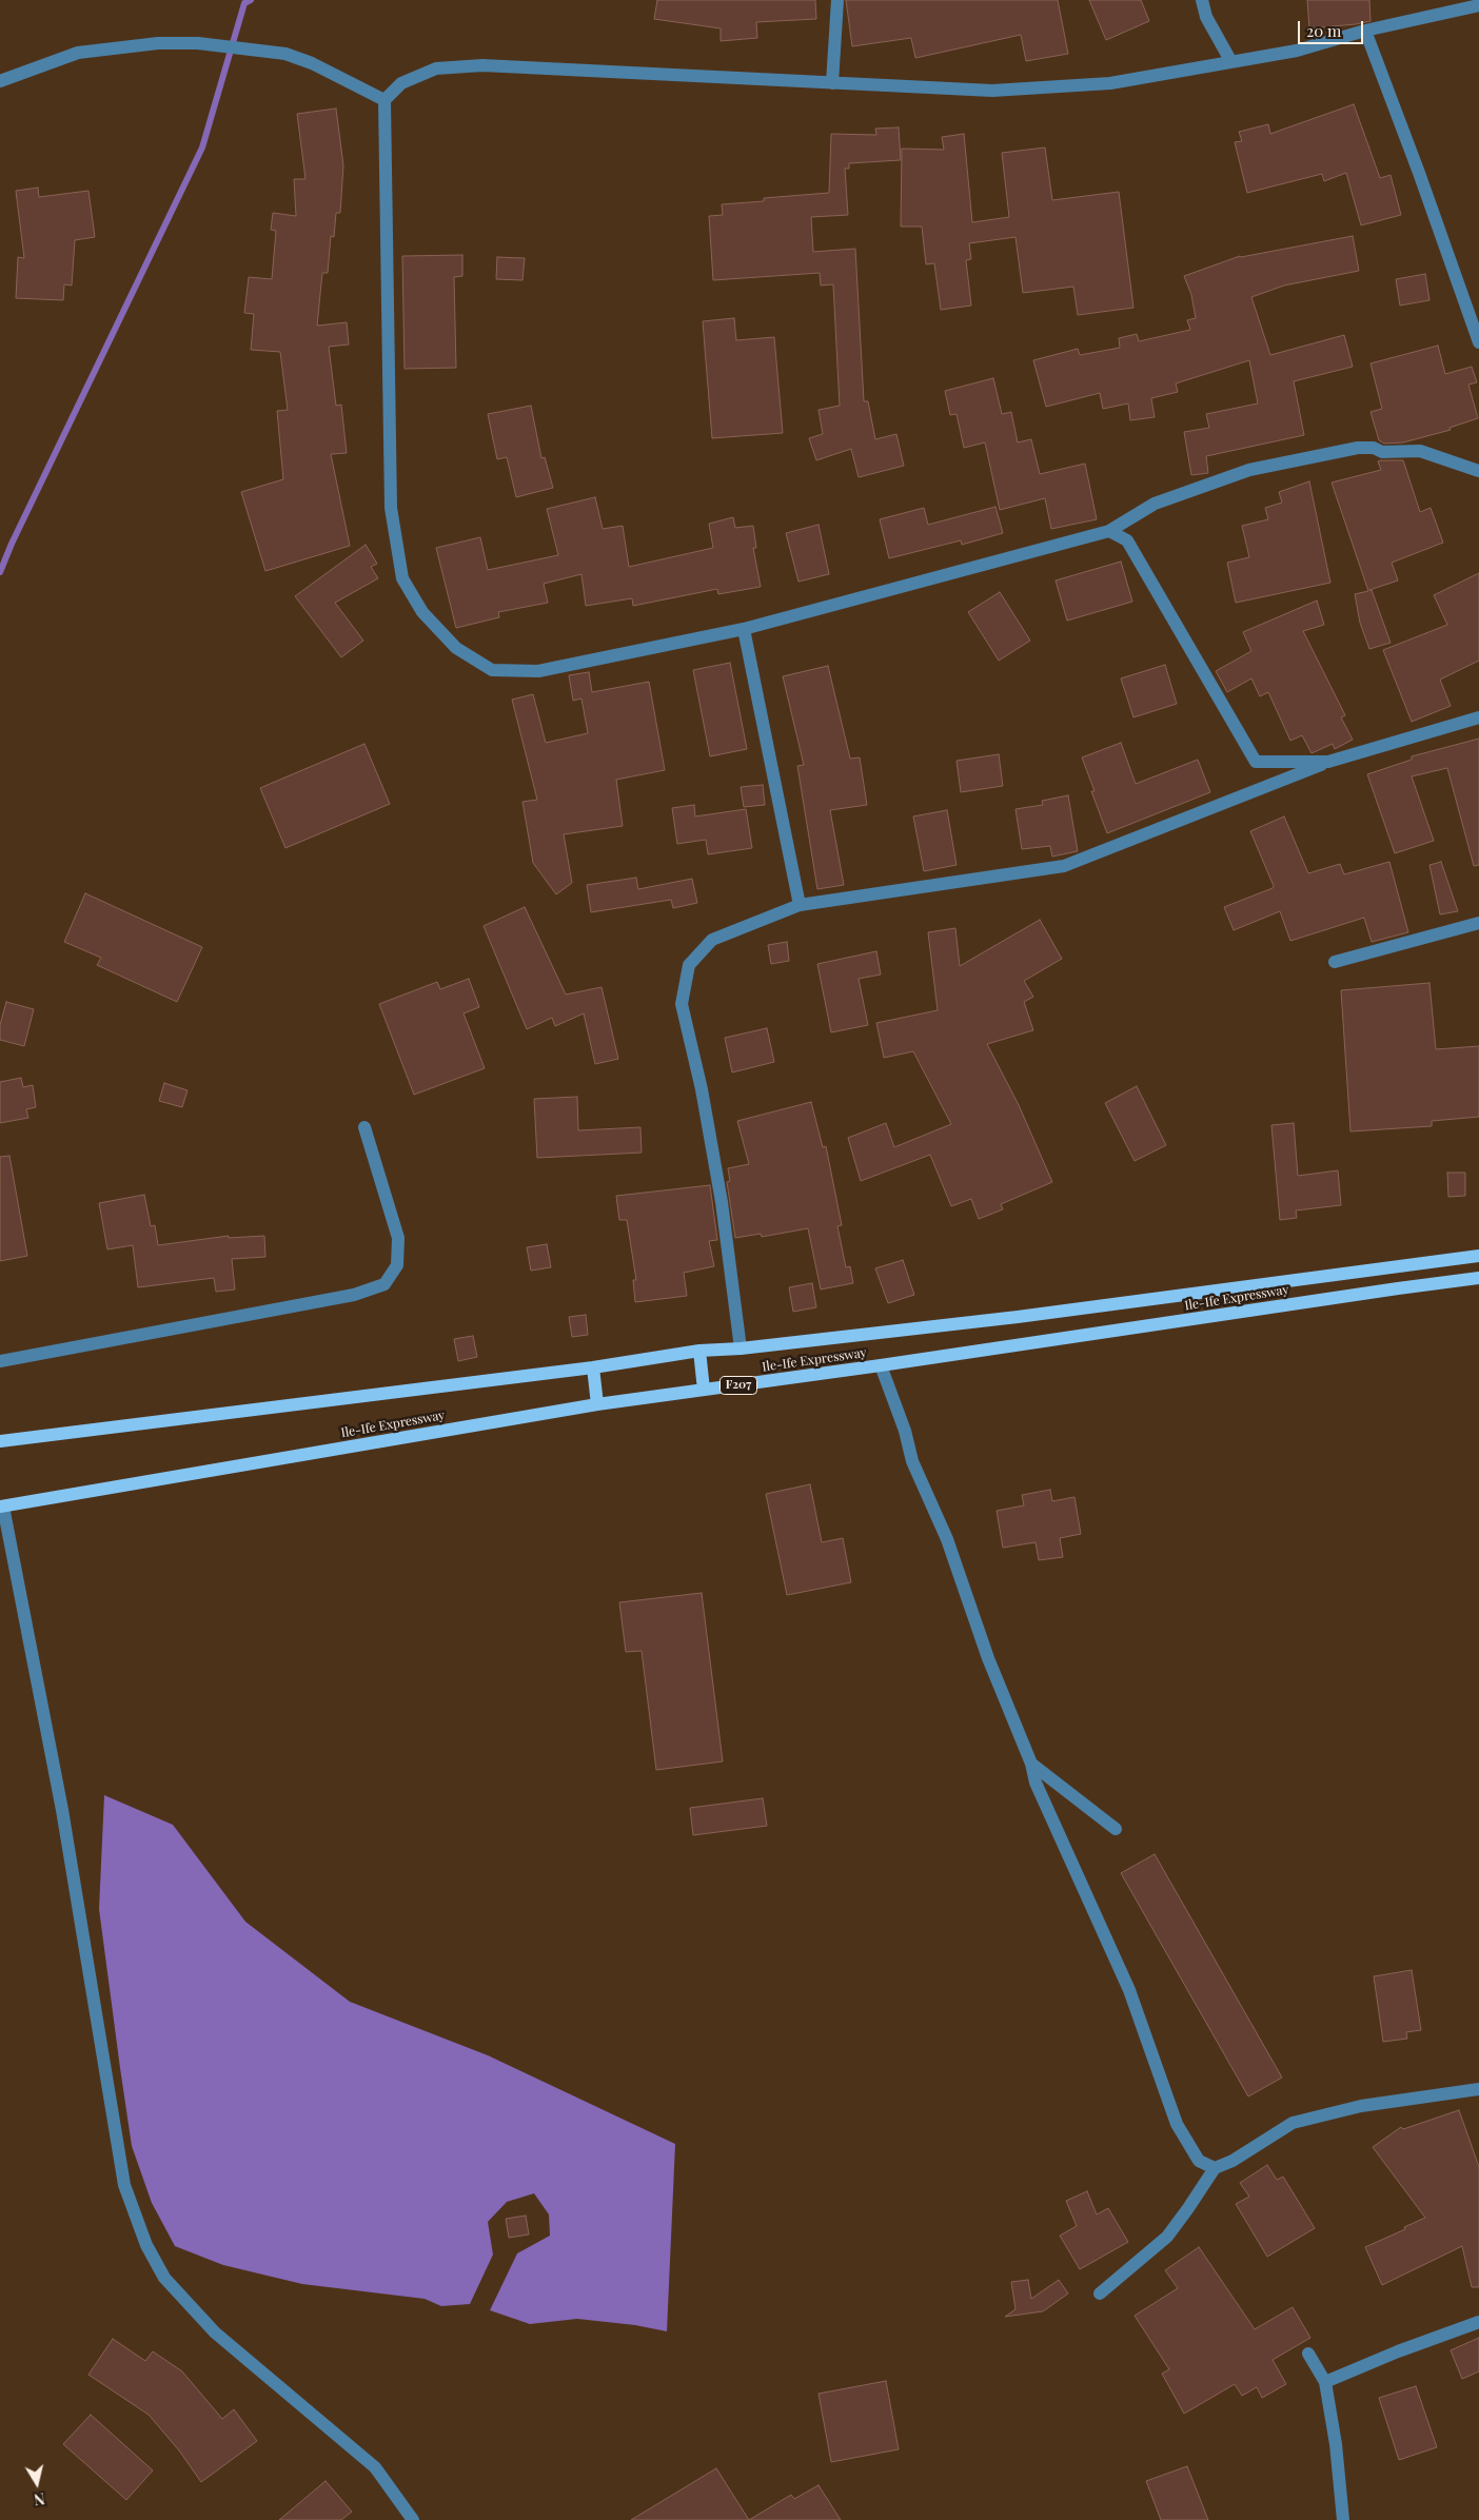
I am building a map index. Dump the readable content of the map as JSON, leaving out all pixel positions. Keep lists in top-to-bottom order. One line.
{"streets":{"main road":["Ile-Ife Expressway","F207"]},"scale_bar":"20 m","north":"bottom"}
